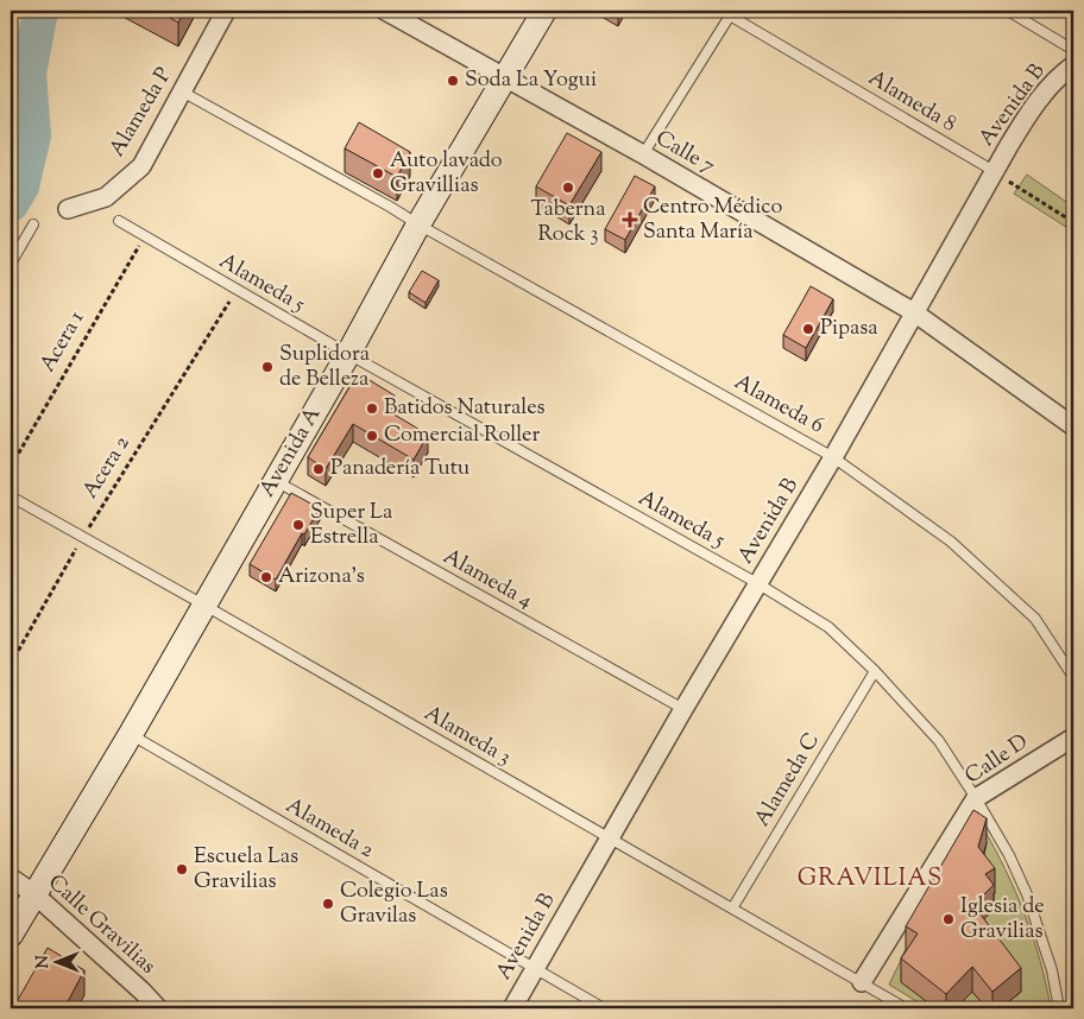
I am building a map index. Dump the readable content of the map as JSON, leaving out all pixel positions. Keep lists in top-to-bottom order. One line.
{"streets":{"street":["Avenida B","Alameda P","Calle 7","Avenida A","Calle D","Calle Gravilias"],"lane":["Alameda 8","Alameda 5","Alameda 6","Alameda 4","Alameda 3","Alameda C","Alameda 2"],"path":["Acera 1","Acera 2"]},"crossings":[["Alameda 8","Avenida B"],["Avenida B","Calle 7"],["Avenida B","Alameda 5"],["Avenida B","Alameda 6"],["Avenida B","Alameda 4"],["Avenida B","Alameda 3"],["Avenida B","Alameda 2"],["Calle 7","Avenida A"],["Alameda 5","Acera 1"],["Alameda 5","Avenida A"],["Alameda 5","Acera 2"],["Alameda 5","Calle D"],["Alameda 5","Alameda C"],["Alameda 6","Avenida A"],["Avenida A","Alameda 4"],["Avenida A","Alameda 3"],["Avenida A","Alameda 2"],["Avenida A","Calle Gravilias"],["Acera 2","Alameda 3"],["Alameda 3","Calle D"],["Alameda 3","Alameda C"]],"districts":["GRAVILIAS"],"places":{"other":["Soda La Yogui","Auto lavado Gravillias","Taberna Rock 3","Pipasa","Suplidora de Belleza","Batidos Naturales","Comercial Roller","Panadería Tutu","Super La Estrella","Arizona's","Escuela Las Gravilias","Colegio Las Gravilas","Iglesia de Gravilias"],"health":["Centro Médico Santa María"]},"north":"left"}
